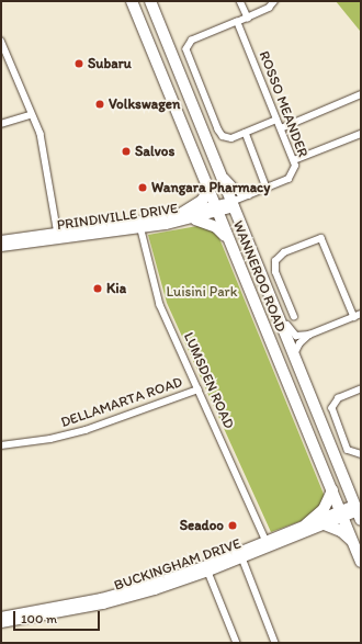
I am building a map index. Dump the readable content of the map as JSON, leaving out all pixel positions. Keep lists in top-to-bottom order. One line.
{"streets":{"highway":["WANNEROO ROAD"],"street":["ROSSO MEANDER","PRINDIVILLE DRIVE","LUMSDEN ROAD","DELLAMARTA ROAD","BUCKINGHAM DRIVE"]},"crossings":[["ROSSO MEANDER","PRINDIVILLE DRIVE"],["ROSSO MEANDER","WANNEROO ROAD"],["PRINDIVILLE DRIVE","WANNEROO ROAD"],["PRINDIVILLE DRIVE","LUMSDEN ROAD"],["WANNEROO ROAD","BUCKINGHAM DRIVE"],["LUMSDEN ROAD","DELLAMARTA ROAD"],["LUMSDEN ROAD","BUCKINGHAM DRIVE"]],"parks":["Luisini Park"],"places":["Subaru","Volkswagen","Salvos","Wangara Pharmacy","Kia","Seadoo"],"scale_bar":"100 m"}
